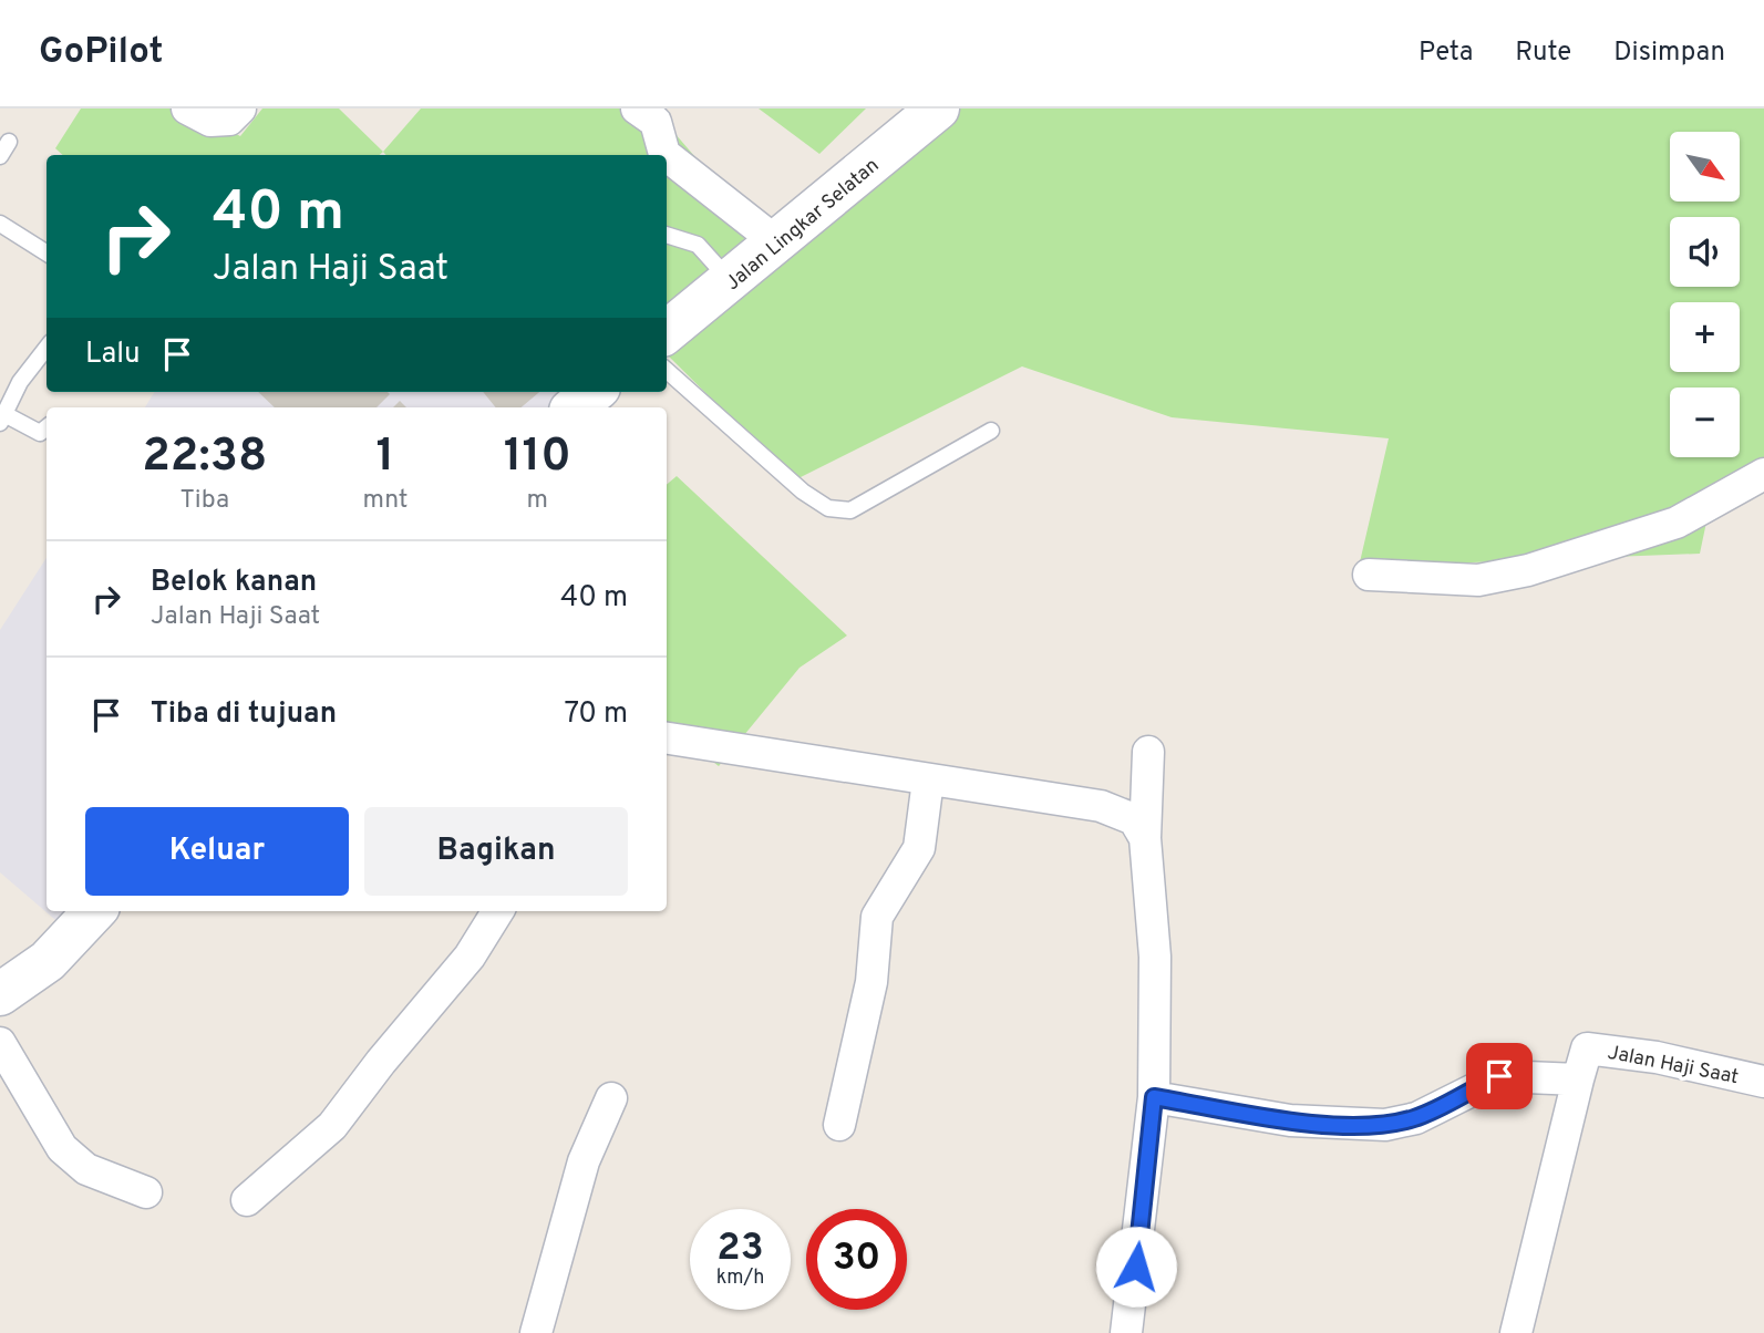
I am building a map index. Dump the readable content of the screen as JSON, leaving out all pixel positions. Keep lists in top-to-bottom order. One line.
{"streets":{"main road":["Jalan Lingkar Selatan"],"street":["Jalan Haji Saat"]},"north":"bottom right","page":{"header":"GoPilot","nav":["Peta","Rute","Disimpan"],"map_buttons":["+","−"],"turn":["40 m","Jalan Haji Saat"],"then":"Lalu","eta":["22:38","Tiba","1","mnt","110","m"],"list":[{"name":"Belok kanan","note":"Jalan Haji Saat","value":"40 m"},{"name":"Tiba di tujuan","value":"70 m"}],"buttons":["Keluar","Bagikan"],"speed":"23 km/h","limit":"30"}}
